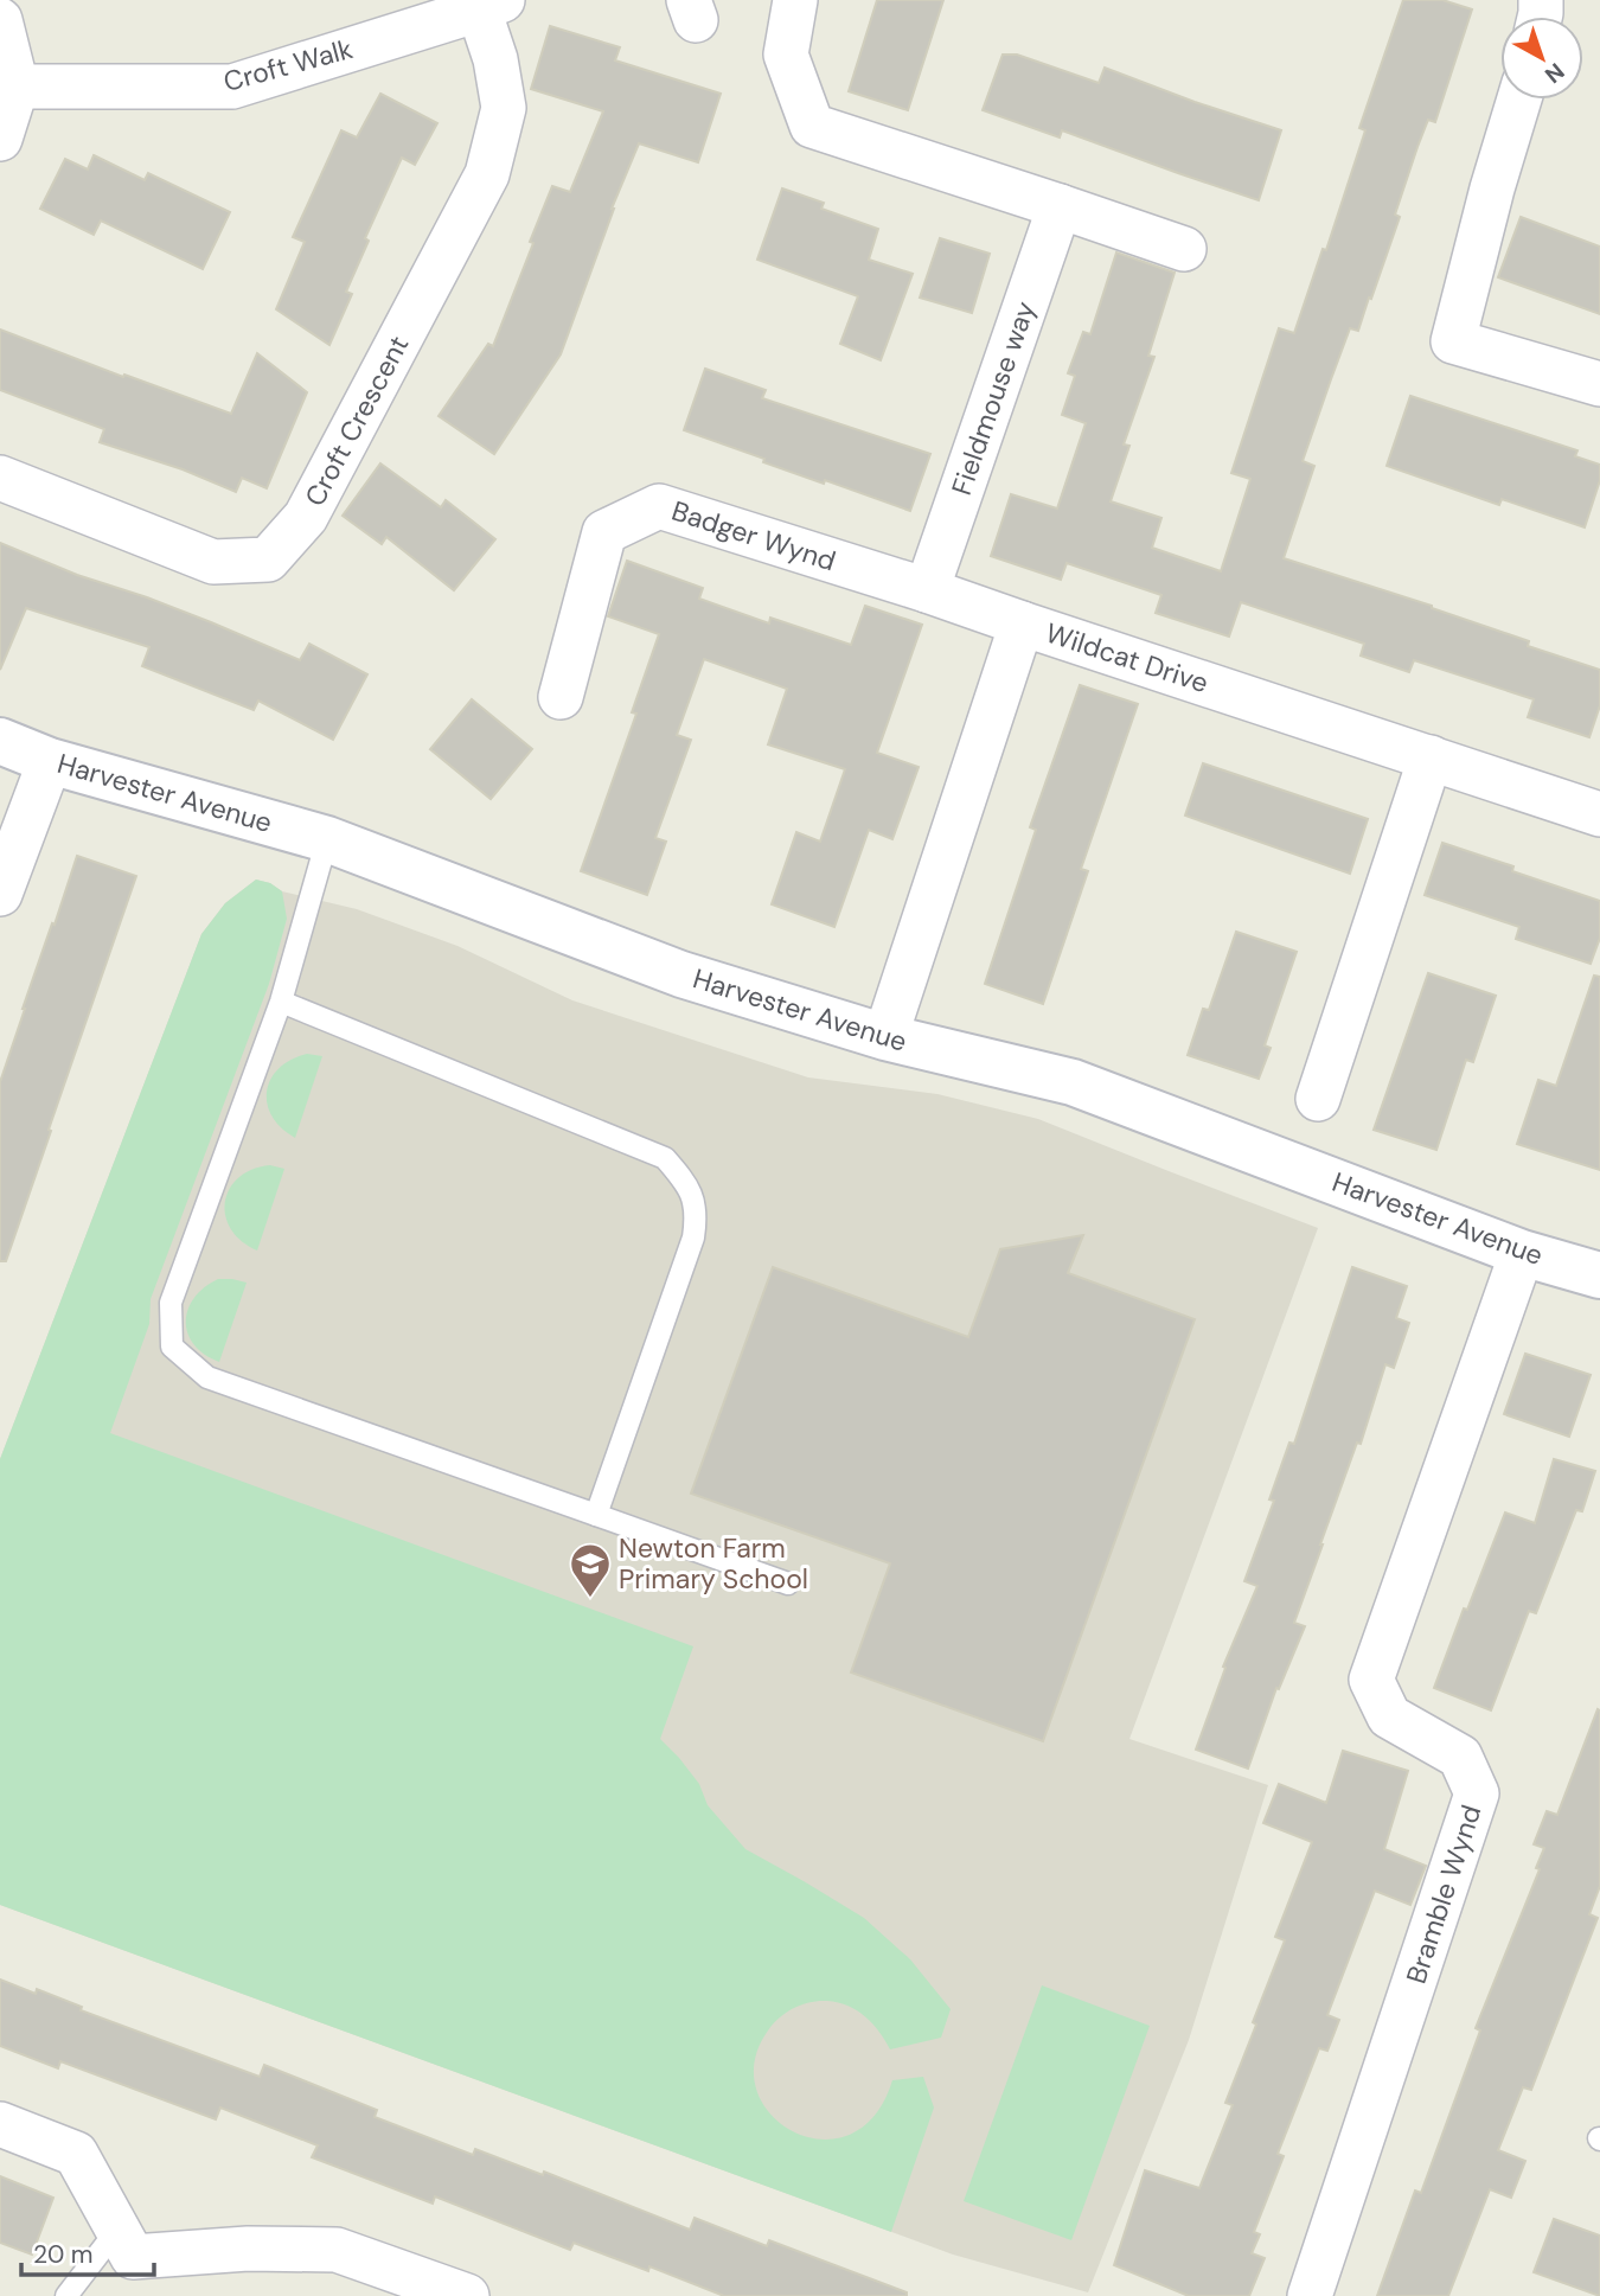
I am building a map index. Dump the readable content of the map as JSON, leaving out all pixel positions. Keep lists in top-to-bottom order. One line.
{"streets":{"street":["Croft Walk","Fieldmouse way","Croft Crescent","Badger Wynd","Wildcat Drive","Harvester Avenue","Bramble Wynd"]},"crossings":[["Croft Walk","Croft Crescent"],["Fieldmouse way","Badger Wynd"],["Badger Wynd","Wildcat Drive"],["Wildcat Drive","Harvester Avenue"],["Harvester Avenue","Bramble Wynd"]],"places":{"school or university":["Newton Farm Primary School"]},"scale_bar":"20 m","north":"bottom right"}
